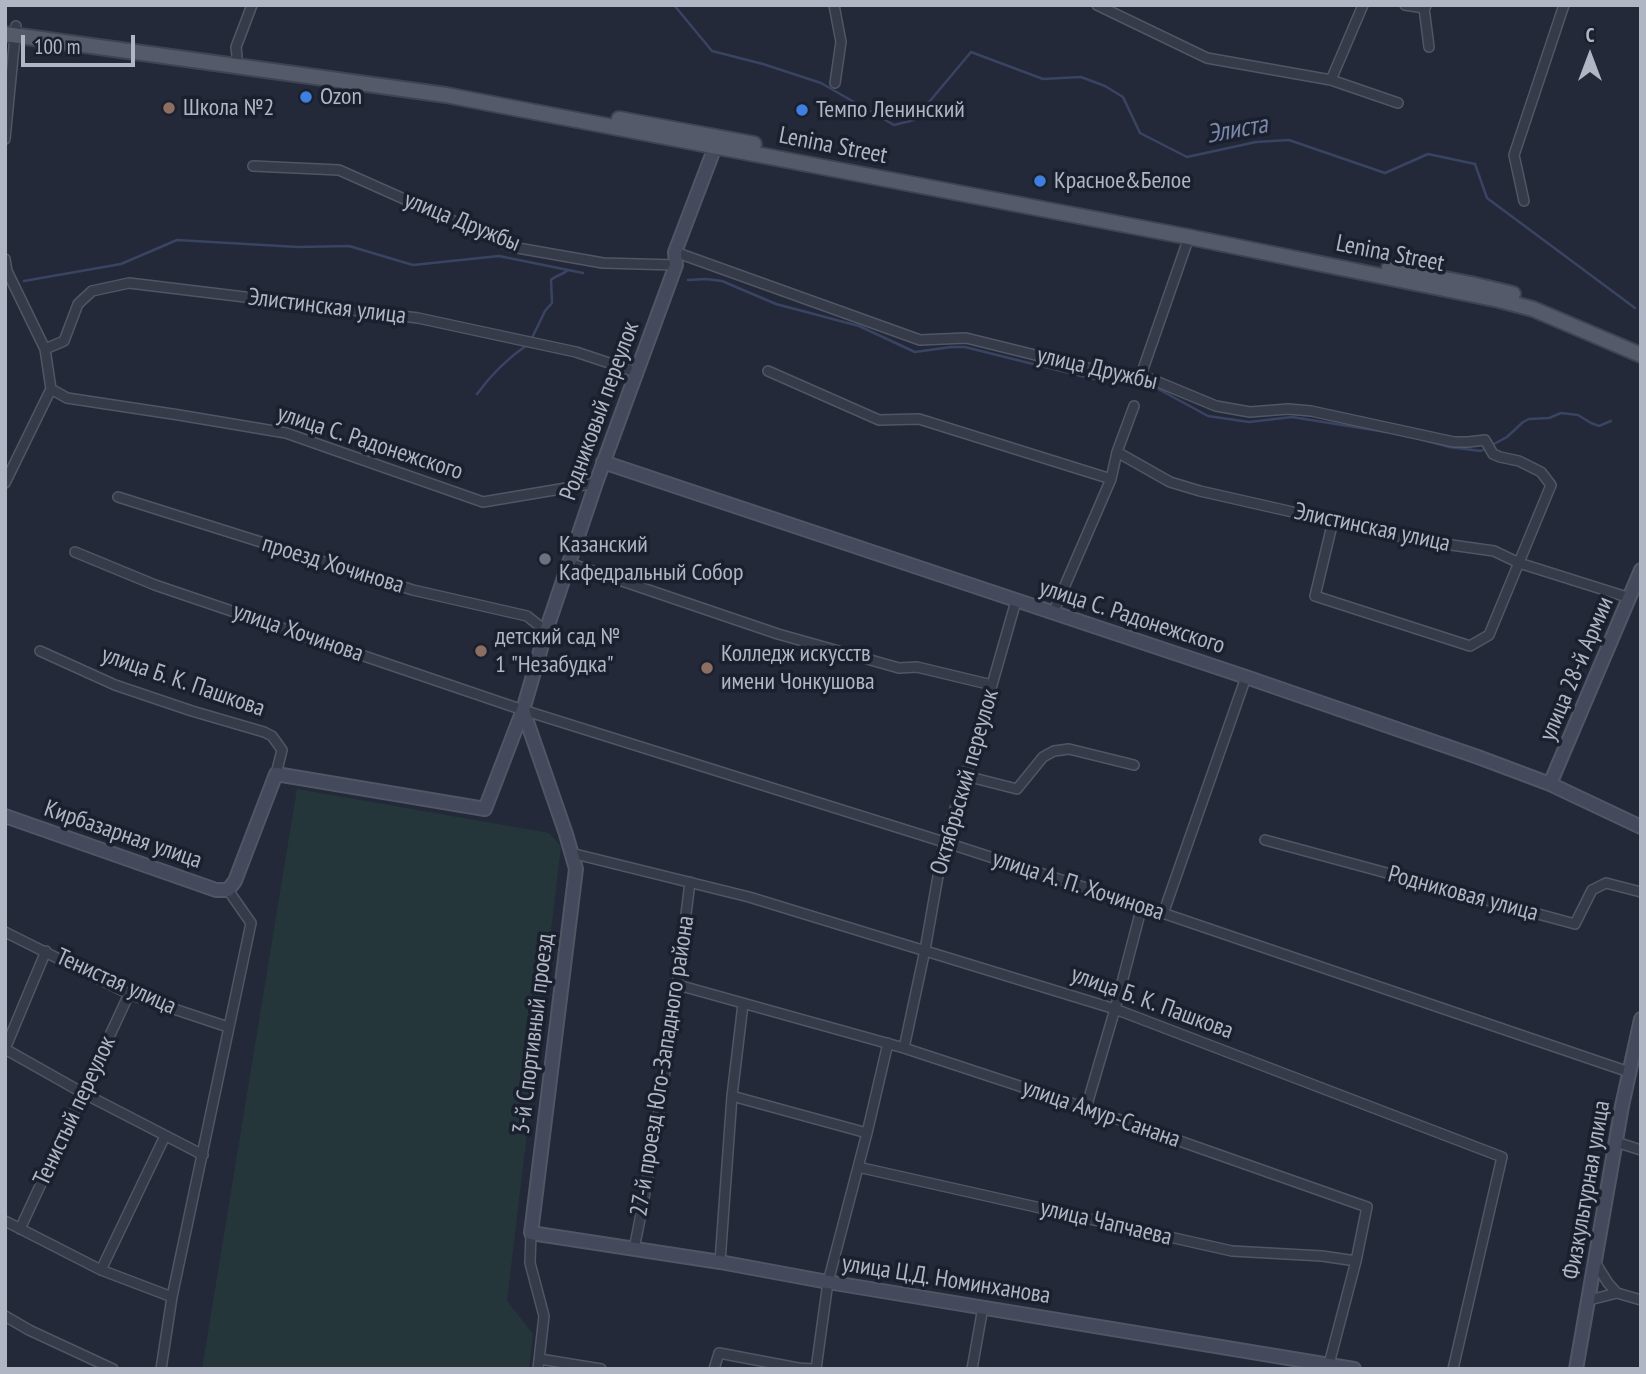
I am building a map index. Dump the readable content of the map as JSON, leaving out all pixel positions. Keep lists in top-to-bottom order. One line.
{"streets":{"main road":["Lenina Street"],"street":["улица Дружбы","Элистинская улица","Родниковый переулок","улица С. Радонежского","проезд Хочинова","улица Хочинова","улица 28-й Армии","улица Б. К. Пашкова","Октябрьский переулок","Кирбазарная улица","улица А. П. Хочинова","Родниковая улица","Тенистая улица","3-й Спортивный проезд","27-й проезд Юго-Западного района","Тенистый переулок","улица Амур-Санана","Физкультурная улица","улица Чапчаева","улица Ц.Д. Номинханова"]},"crossings":[["Lenina Street","Родниковый переулок"],["улица Дружбы","Элистинская улица"],["улица Дружбы","Родниковый переулок"],["Элистинская улица","Родниковый переулок"],["Элистинская улица","улица 28-й Армии"],["Родниковый переулок","улица С. Радонежского"],["Родниковый переулок","проезд Хочинова"],["Родниковый переулок","улица Хочинова"],["Родниковый переулок","улица Б. К. Пашкова"],["Родниковый переулок","улица А. П. Хочинова"],["Родниковый переулок","3-й Спортивный проезд"],["улица С. Радонежского","улица 28-й Армии"],["улица С. Радонежского","Октябрьский переулок"],["улица Хочинова","улица А. П. Хочинова"],["улица Хочинова","3-й Спортивный проезд"],["улица Б. К. Пашкова","Октябрьский переулок"],["улица Б. К. Пашкова","3-й Спортивный проезд"],["улица Б. К. Пашкова","27-й проезд Юго-Западного района"],["Октябрьский переулок","улица А. П. Хочинова"],["Октябрьский переулок","улица Амур-Санана"],["улица А. П. Хочинова","3-й Спортивный проезд"],["улица А. П. Хочинова","Физкультурная улица"],["Тенистая улица","Тенистый переулок"],["3-й Спортивный проезд","улица Ц.Д. Номинханова"],["27-й проезд Юго-Западного района","улица Амур-Санана"],["27-й проезд Юго-Западного района","улица Ц.Д. Номинханова"],["улица Амур-Санана","улица Чапчаева"],["улица Амур-Санана","улица Ц.Д. Номинханова"]],"water":["Элиста"],"places":["Ozon","Школа №2","Темпо Ленинский","Красное&Белое","Казанский Кафедральный Собор","детский сад № 1 \"Незабудка\"","Колледж искусств имени Чонкушова"],"scale_bar":"100 m","north":"top"}
